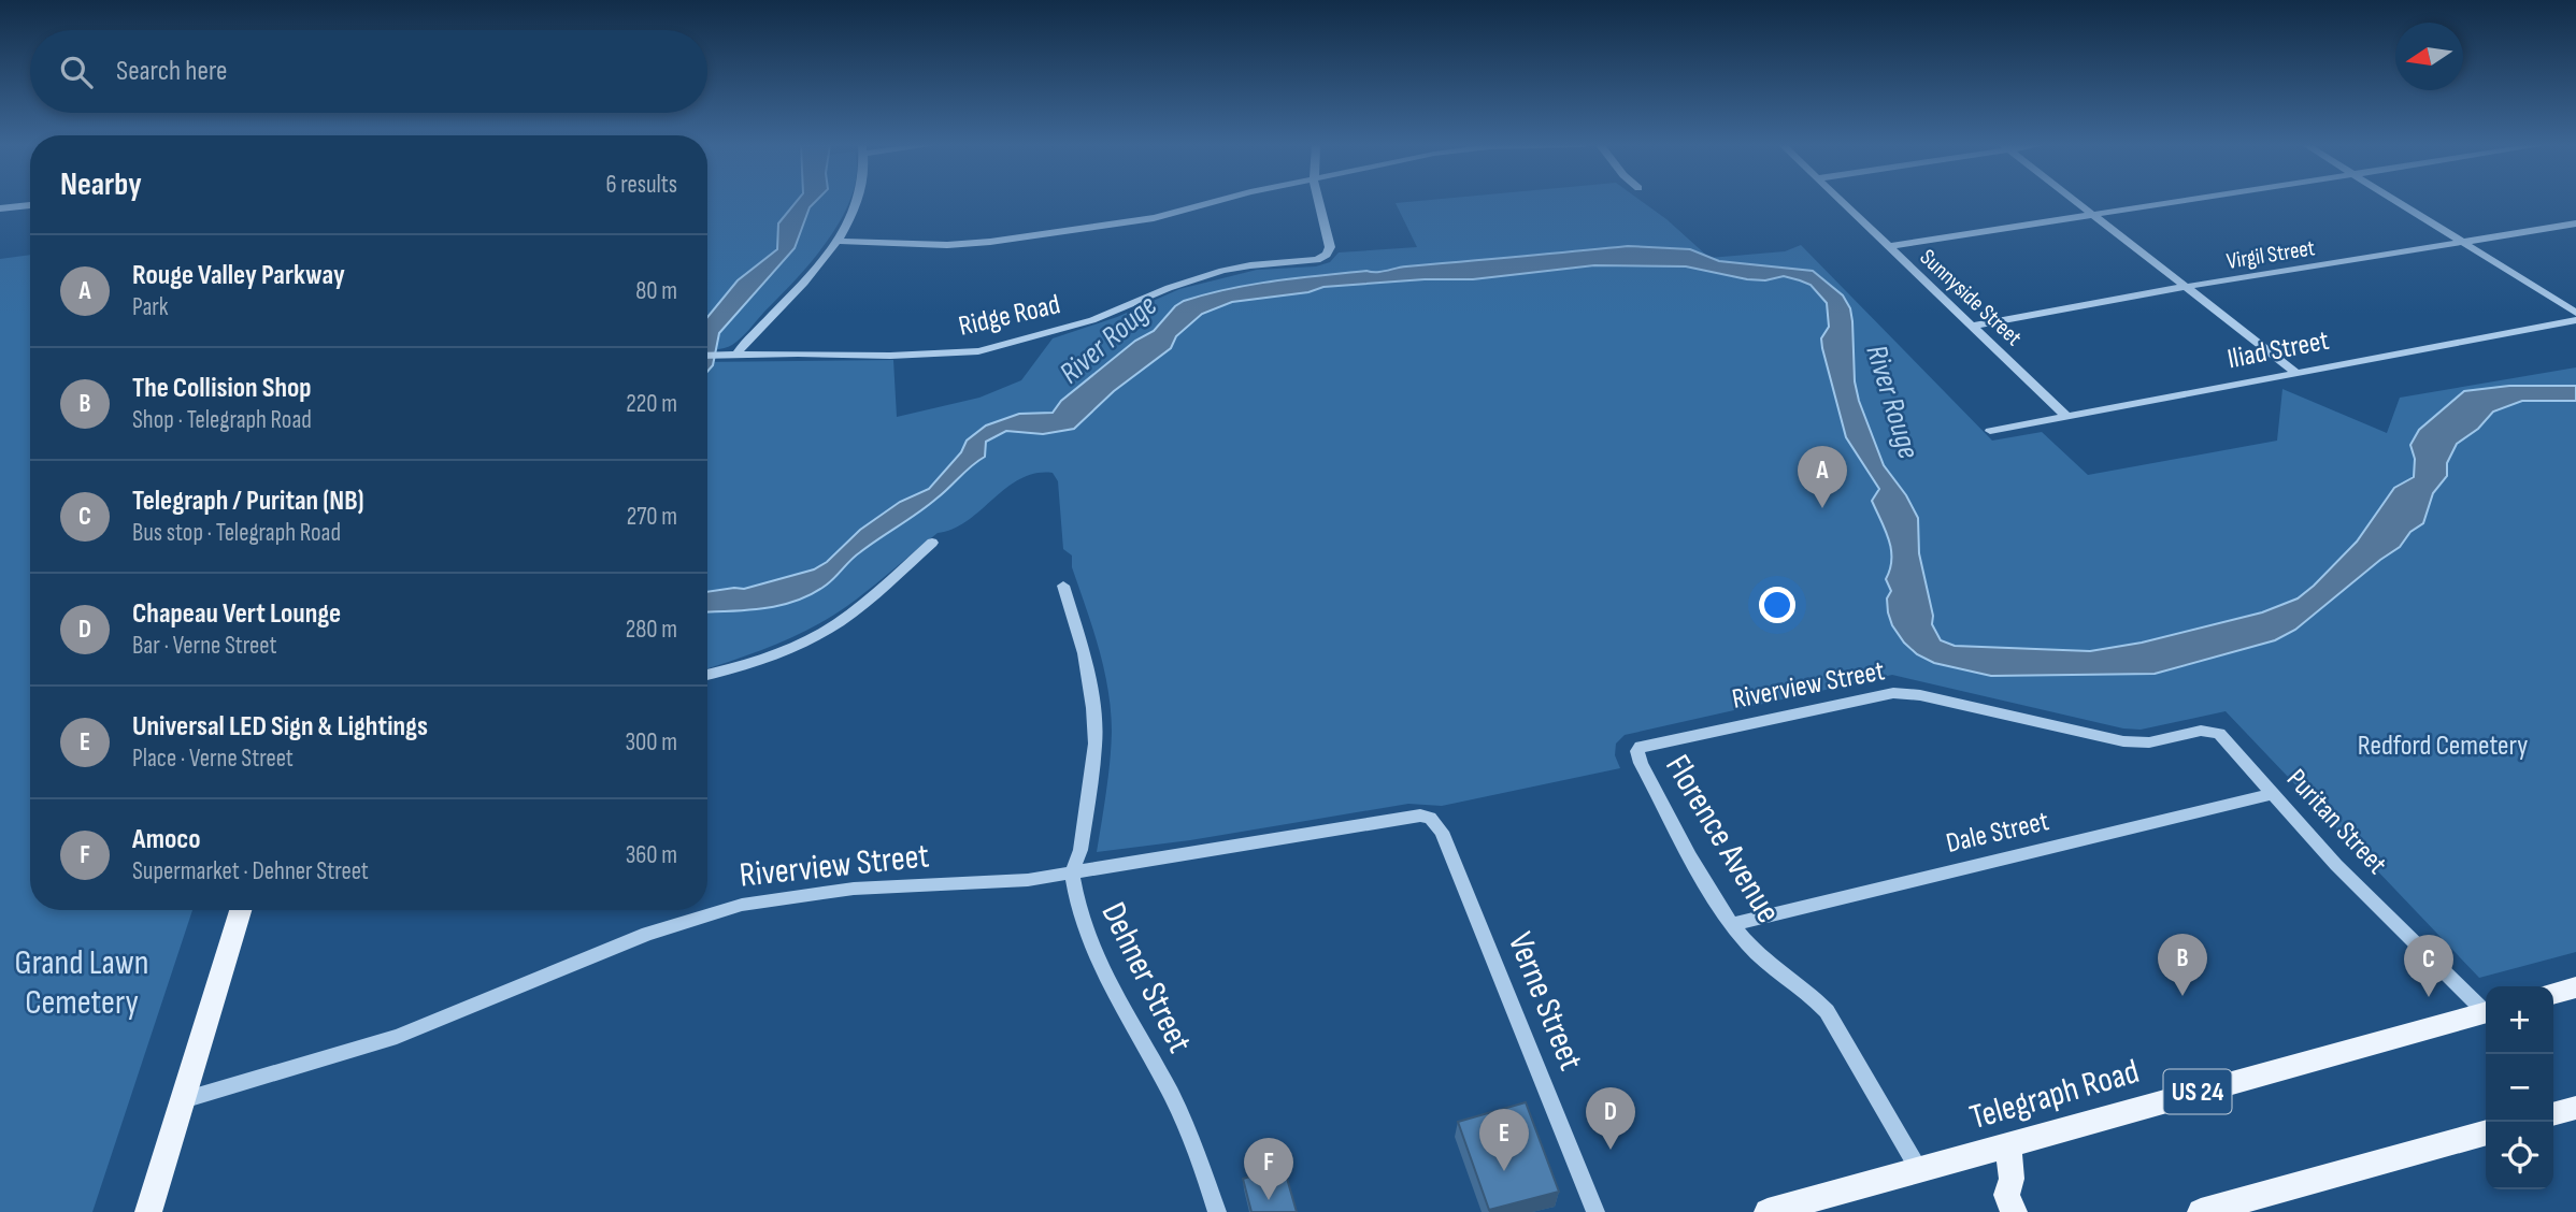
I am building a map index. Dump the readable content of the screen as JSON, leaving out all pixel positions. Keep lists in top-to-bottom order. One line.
{"streets":{"main road":["US 24","Telegraph Road"],"street":["Virgil Street","Sunnyside Street","Ridge Road","Iliad Street","Riverview Street","Puritan Street","Dale Street","Florence Avenue","Dehner Street","Verne Street"]},"crossings":[["Virgil Street","Sunnyside Street"],["Sunnyside Street","Iliad Street"],["Riverview Street","Puritan Street"],["Riverview Street","Florence Avenue"],["Riverview Street","Dehner Street"],["Riverview Street","Verne Street"],["Puritan Street","Dale Street"],["Dale Street","Florence Avenue"],["Florence Avenue","Telegraph Road"]],"water":["River Rouge"],"parks":["Redford Cemetery","Grand Lawn Cemetery"],"north":"left","page":{"search":"Search here","heading":["Nearby","6 results"],"list":[{"mark":"A","name":"Rouge Valley Parkway","note":"Park","value":"80 m"},{"mark":"B","name":"The Collision Shop","note":"Shop · Telegraph Road","value":"220 m"},{"mark":"C","name":"Telegraph / Puritan (NB)","note":"Bus stop · Telegraph Road","value":"270 m"},{"mark":"D","name":"Chapeau Vert Lounge","note":"Bar · Verne Street","value":"280 m"},{"mark":"E","name":"Universal LED Sign & Lightings","note":"Place · Verne Street","value":"300 m"},{"mark":"F","name":"Amoco","note":"Supermarket · Dehner Street","value":"360 m"}],"pins":["A","B","C","D","E","F"],"map_buttons":["+","−"]}}
